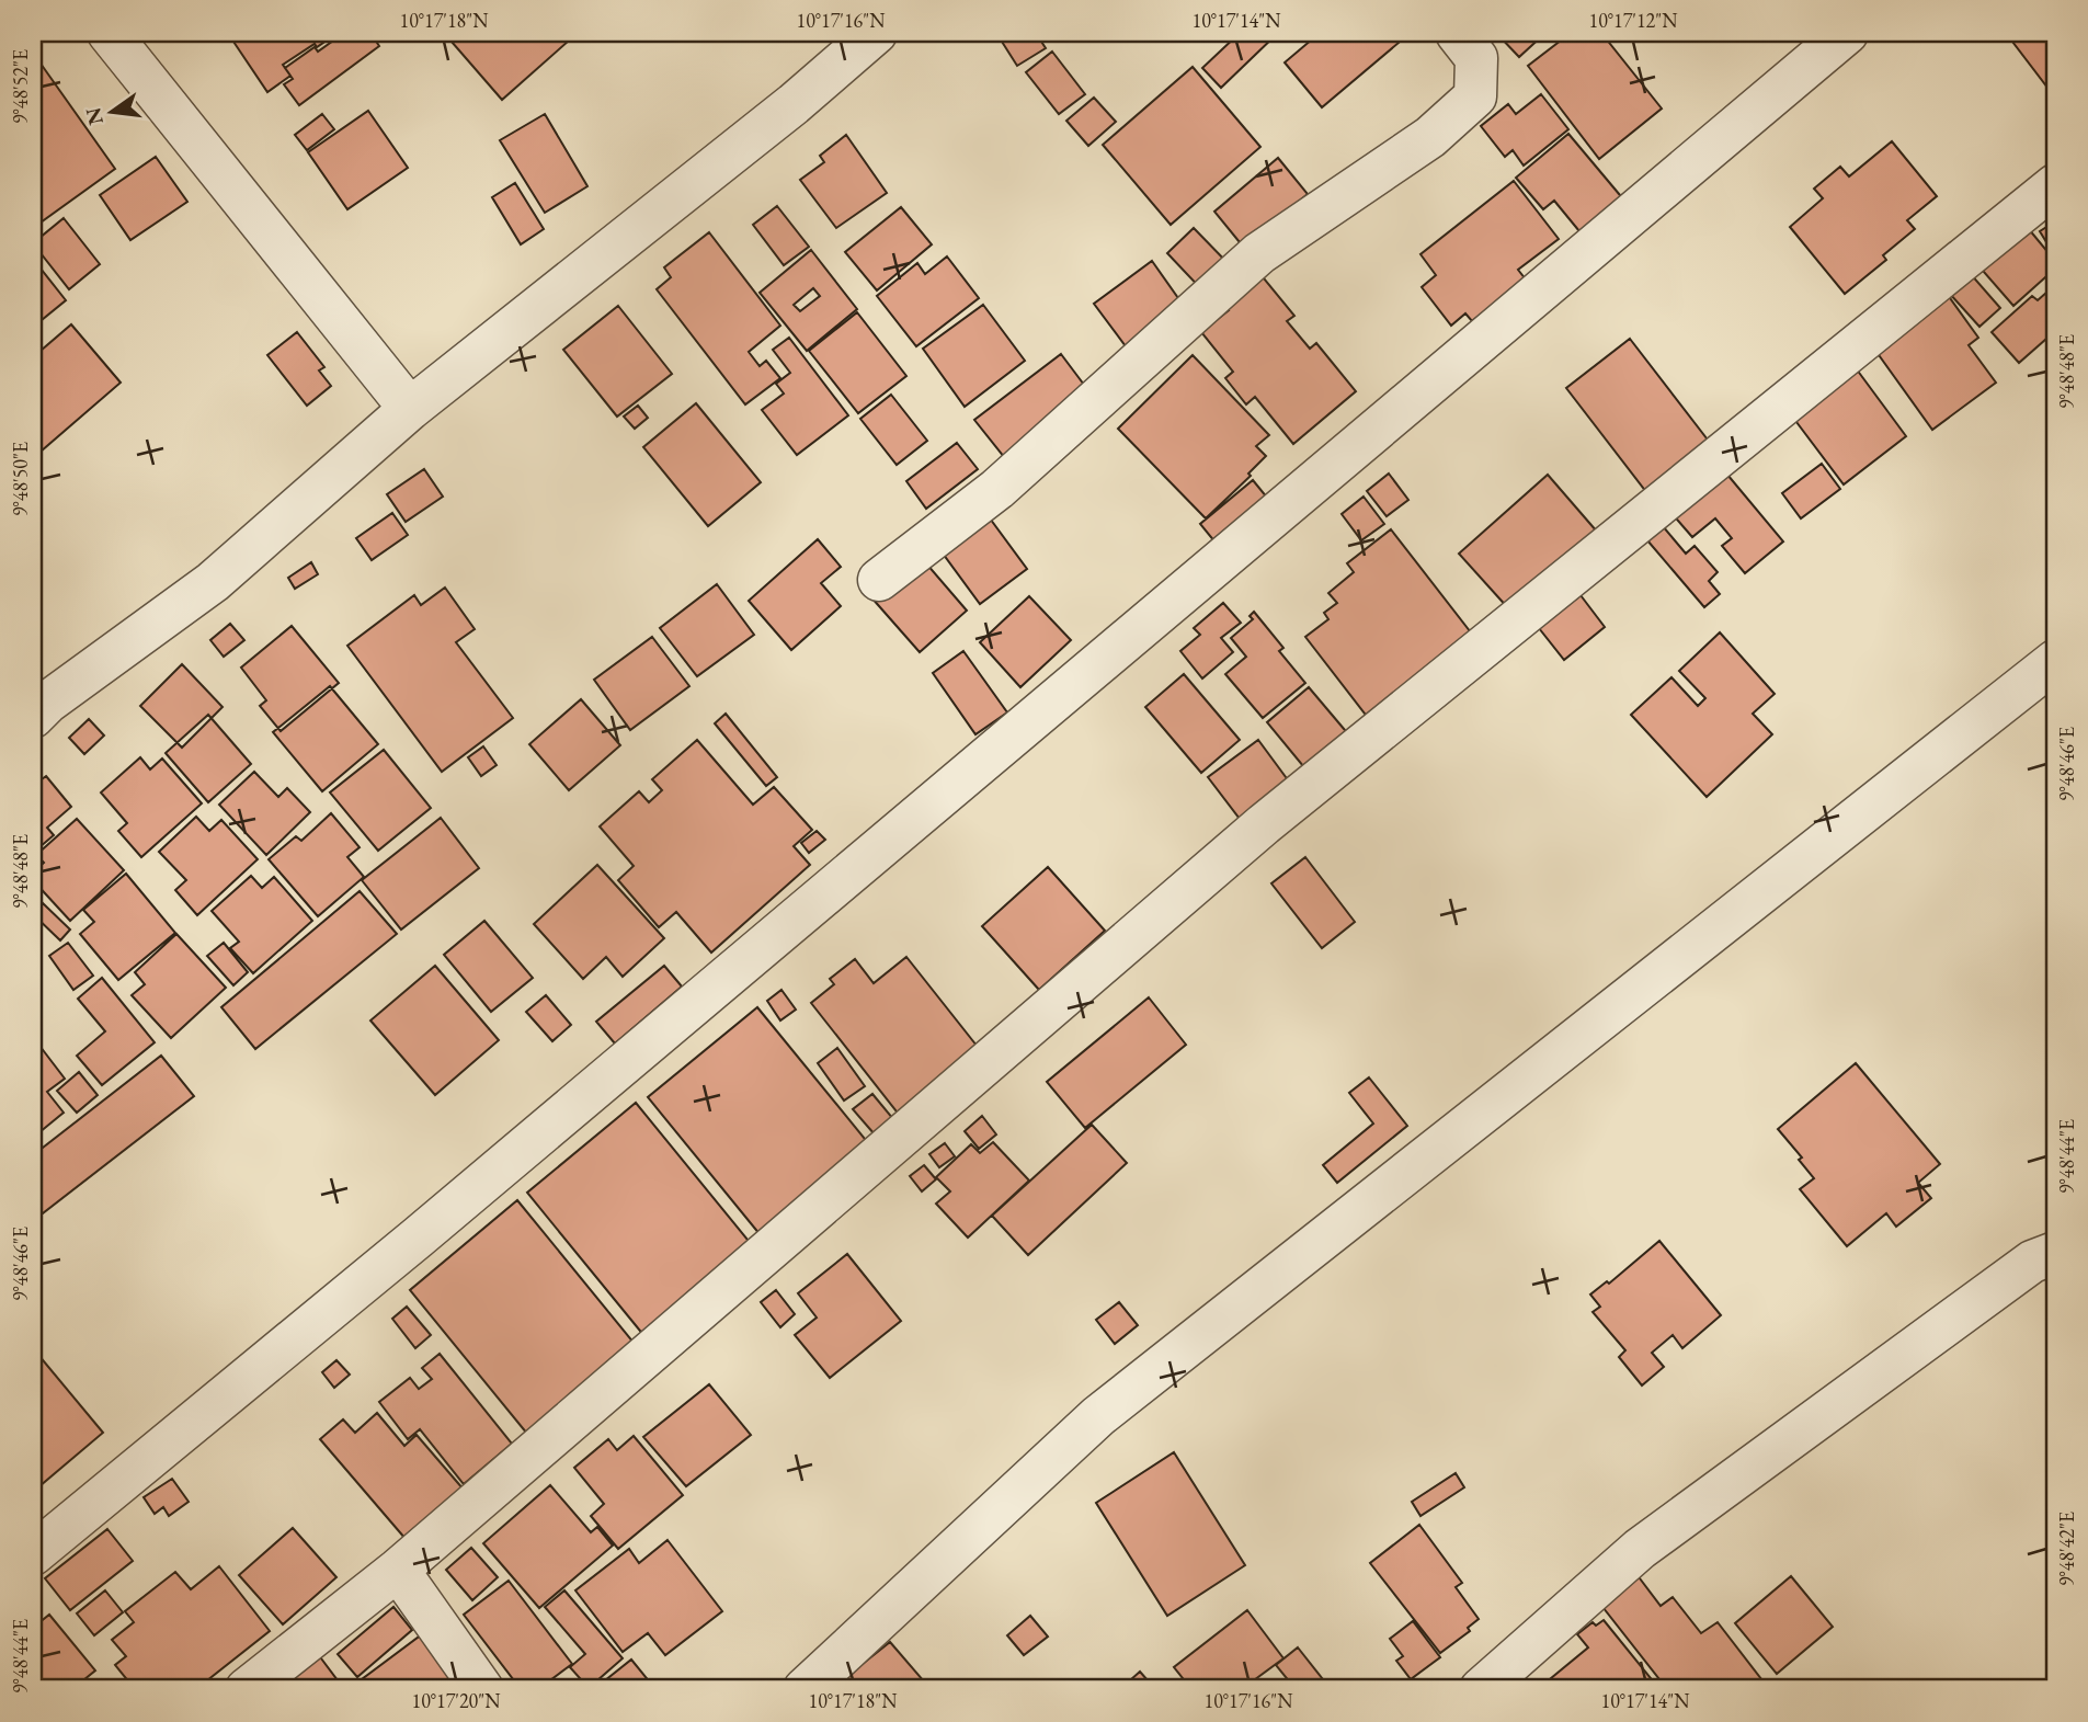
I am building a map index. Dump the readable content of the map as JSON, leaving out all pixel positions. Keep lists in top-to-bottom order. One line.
{"north":"left","coordinates":["10°17'18\"N","10°17'16\"N","10°17'14\"N","10°17'12\"N","9°48'52\"E","9°48'48\"E","9°48'50\"E","9°48'46\"E","9°48'44\"E","9°48'42\"E","10°17'20\"N"]}
